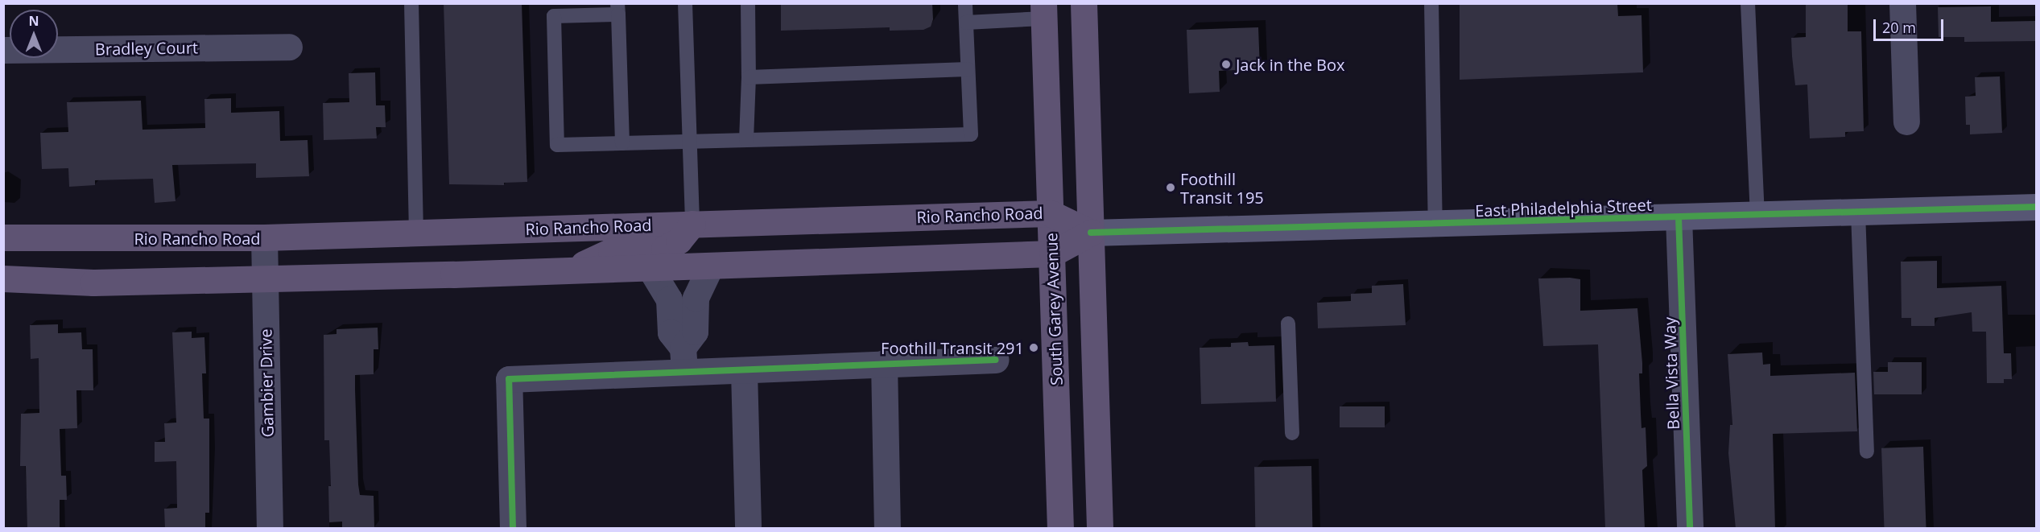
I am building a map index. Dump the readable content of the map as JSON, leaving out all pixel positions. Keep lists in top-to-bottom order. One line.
{"streets":{"main road":["Rio Rancho Road","South Garey Avenue"],"street":["Bradley Court","East Philadelphia Street","Bella Vista Way","Gambier Drive"]},"crossings":[["East Philadelphia Street","Rio Rancho Road"],["East Philadelphia Street","Bella Vista Way"],["Rio Rancho Road","South Garey Avenue"],["Rio Rancho Road","Gambier Drive"]],"places":["Jack in the Box","Foothill Transit 195","Foothill Transit 291"],"scale_bar":"20 m","north":"top"}
